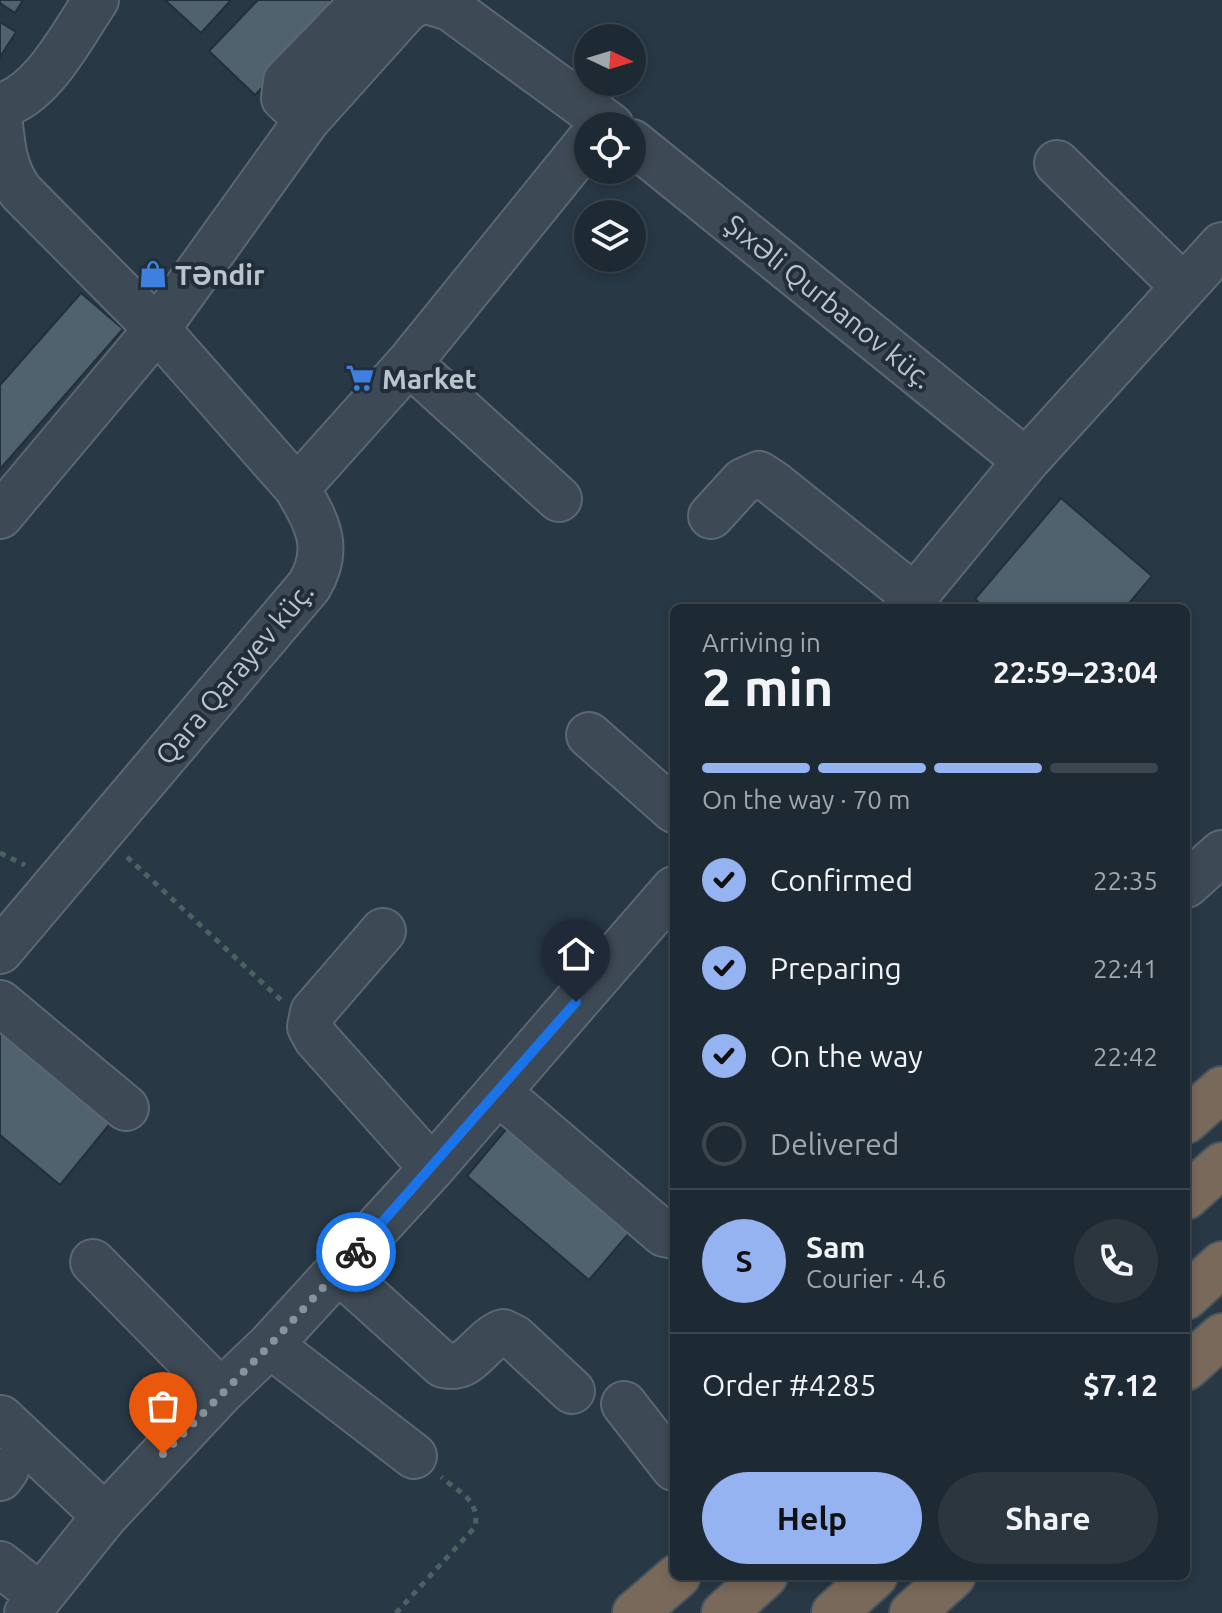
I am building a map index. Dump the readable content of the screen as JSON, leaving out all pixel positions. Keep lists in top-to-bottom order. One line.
{"streets":{"street":["Şıxəli Qurbanov küç.","Qara Qarayev küç."]},"places":{"shop":["Təndir"],"supermarket":["Market"]},"north":"right","page":{"heading":["2 min","Arriving in","22:59–23:04"],"panel":["Sam","Courier · 4.6","Order #4285","$7.12"],"bar":"On the way · 70 m","list":[["Confirmed","22:35"],["Preparing","22:41"],["On the way","22:42"],"Delivered"],"round":"S","buttons":["Help","Share"]}}
